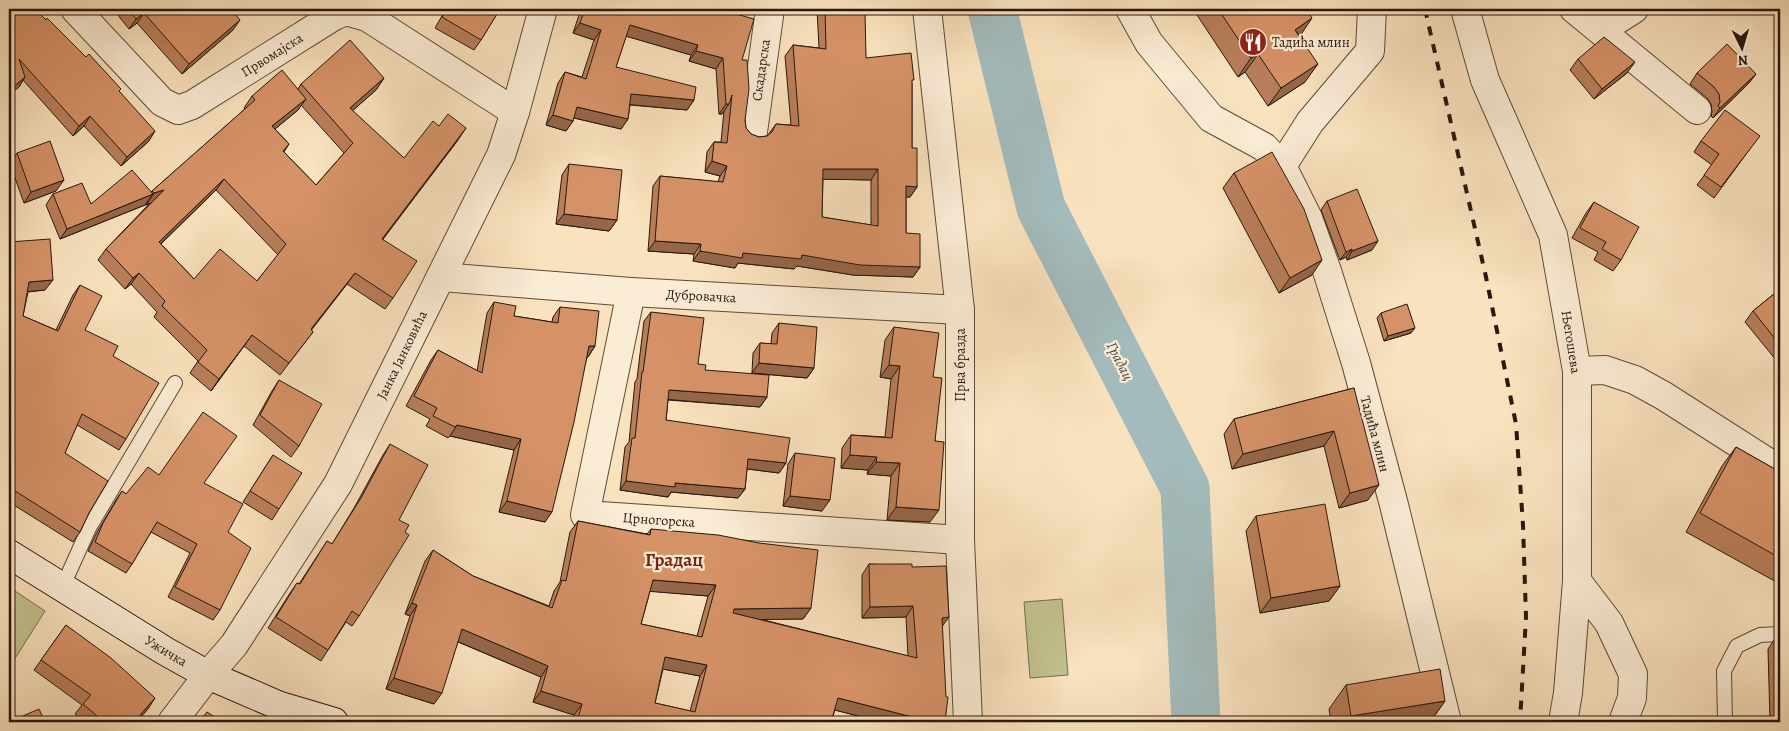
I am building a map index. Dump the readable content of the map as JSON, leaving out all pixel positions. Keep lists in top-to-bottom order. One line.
{"streets":{"street":["Првомајска","Скадарска","Дубровачка","Његошева","Јанка Јанковића","Прва бразда","Тадића млин","Црногорска","Ужичка"]},"crossings":[["Првомајска","Јанка Јанковића"],["Дубровачка","Јанка Јанковића"],["Дубровачка","Прва бразда"],["Дубровачка","Црногорска"],["Јанка Јанковића","Ужичка"],["Прва бразда","Црногорска"]],"districts":["Градац"],"water":["Градац"],"places":{"restaurant":["Тадића млин"]},"north":"bottom"}
